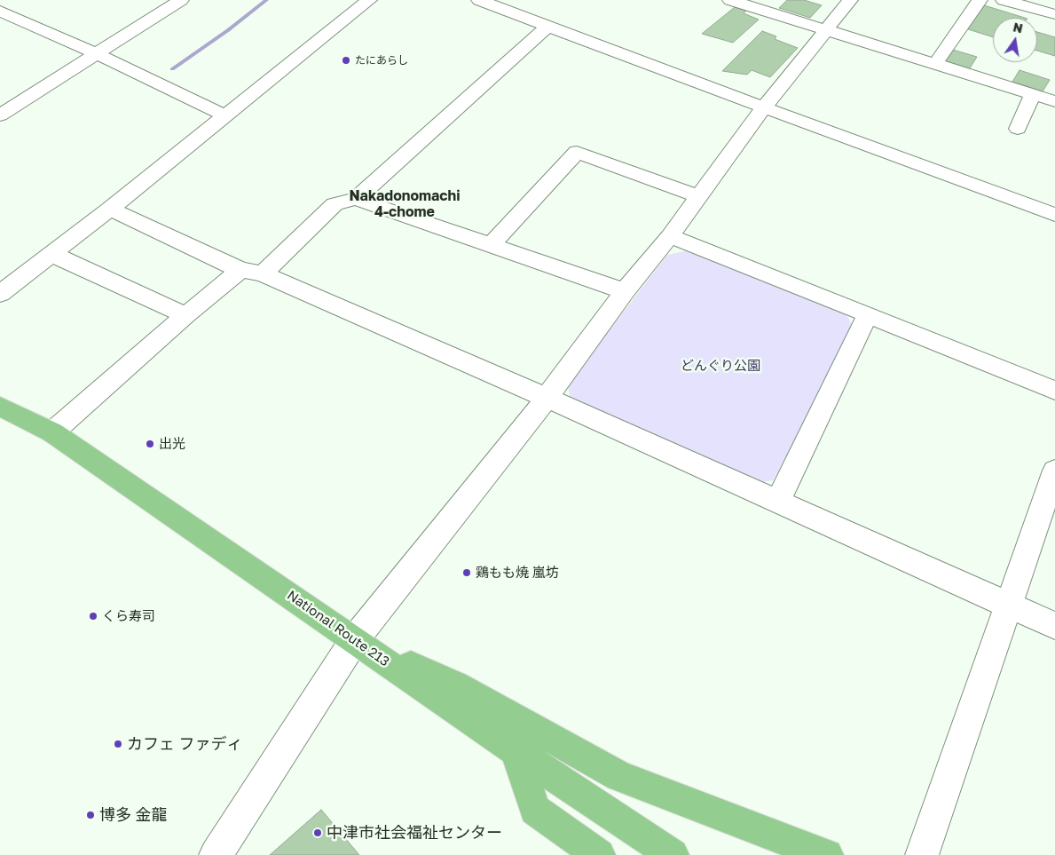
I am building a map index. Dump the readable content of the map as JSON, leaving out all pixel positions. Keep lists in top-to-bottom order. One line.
{"streets":{"highway":["National Route 213"]},"districts":["Nakadonomachi 4-chome"],"parks":["どんぐり公園"],"places":["たにあらし","出光","鶏もも焼 嵐坊","くら寿司","カフェ ファディ","博多 金龍","中津市社会福祉センター"],"north":"top"}
